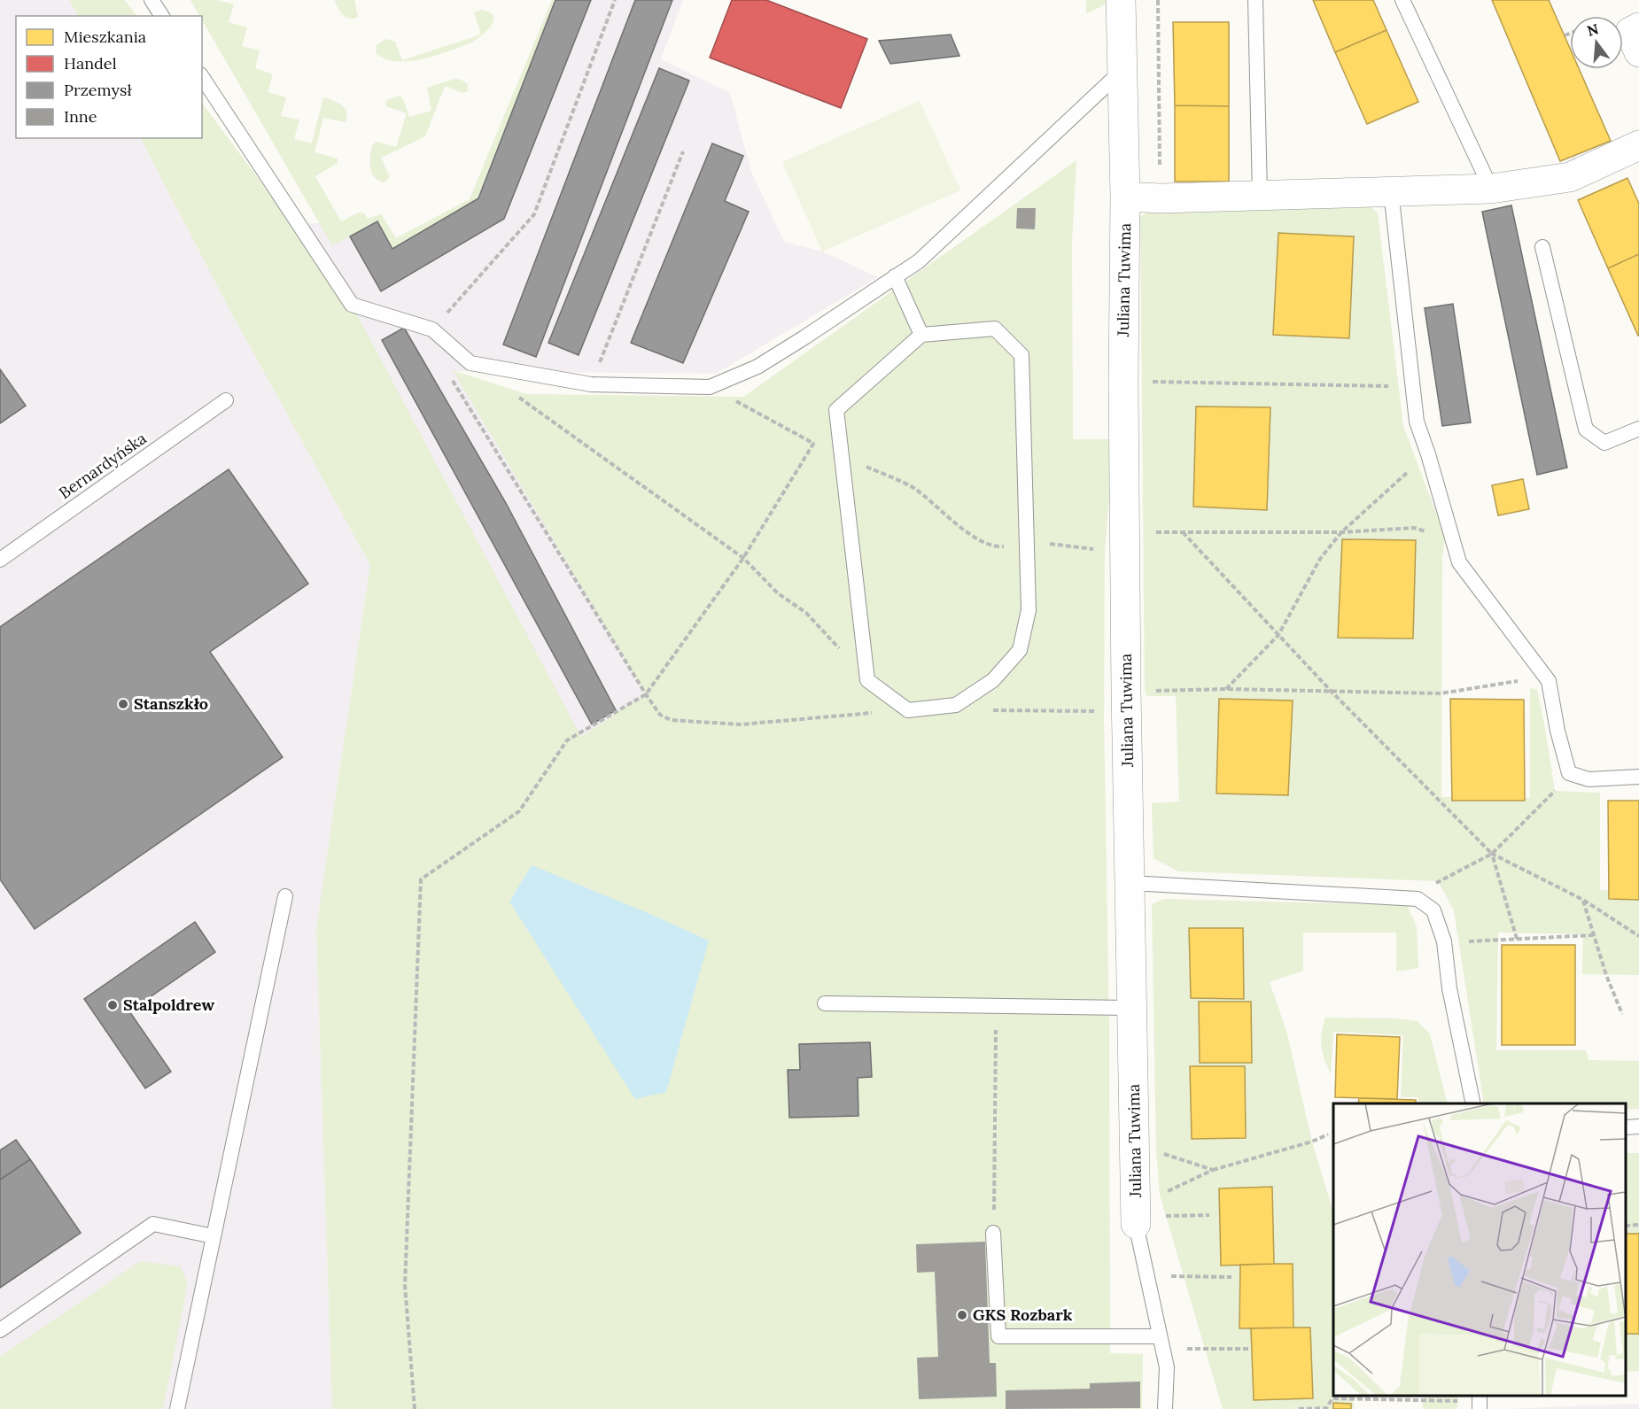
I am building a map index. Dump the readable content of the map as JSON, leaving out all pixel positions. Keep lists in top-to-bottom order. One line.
{"streets":{"street":["Juliana Tuwima"],"lane":["Bernardyńska"]},"places":["Stanszkło","Stalpoldrew","GKS Rozbark"],"legend":["Mieszkania","Handel","Przemysł","Inne"],"north":"top"}
